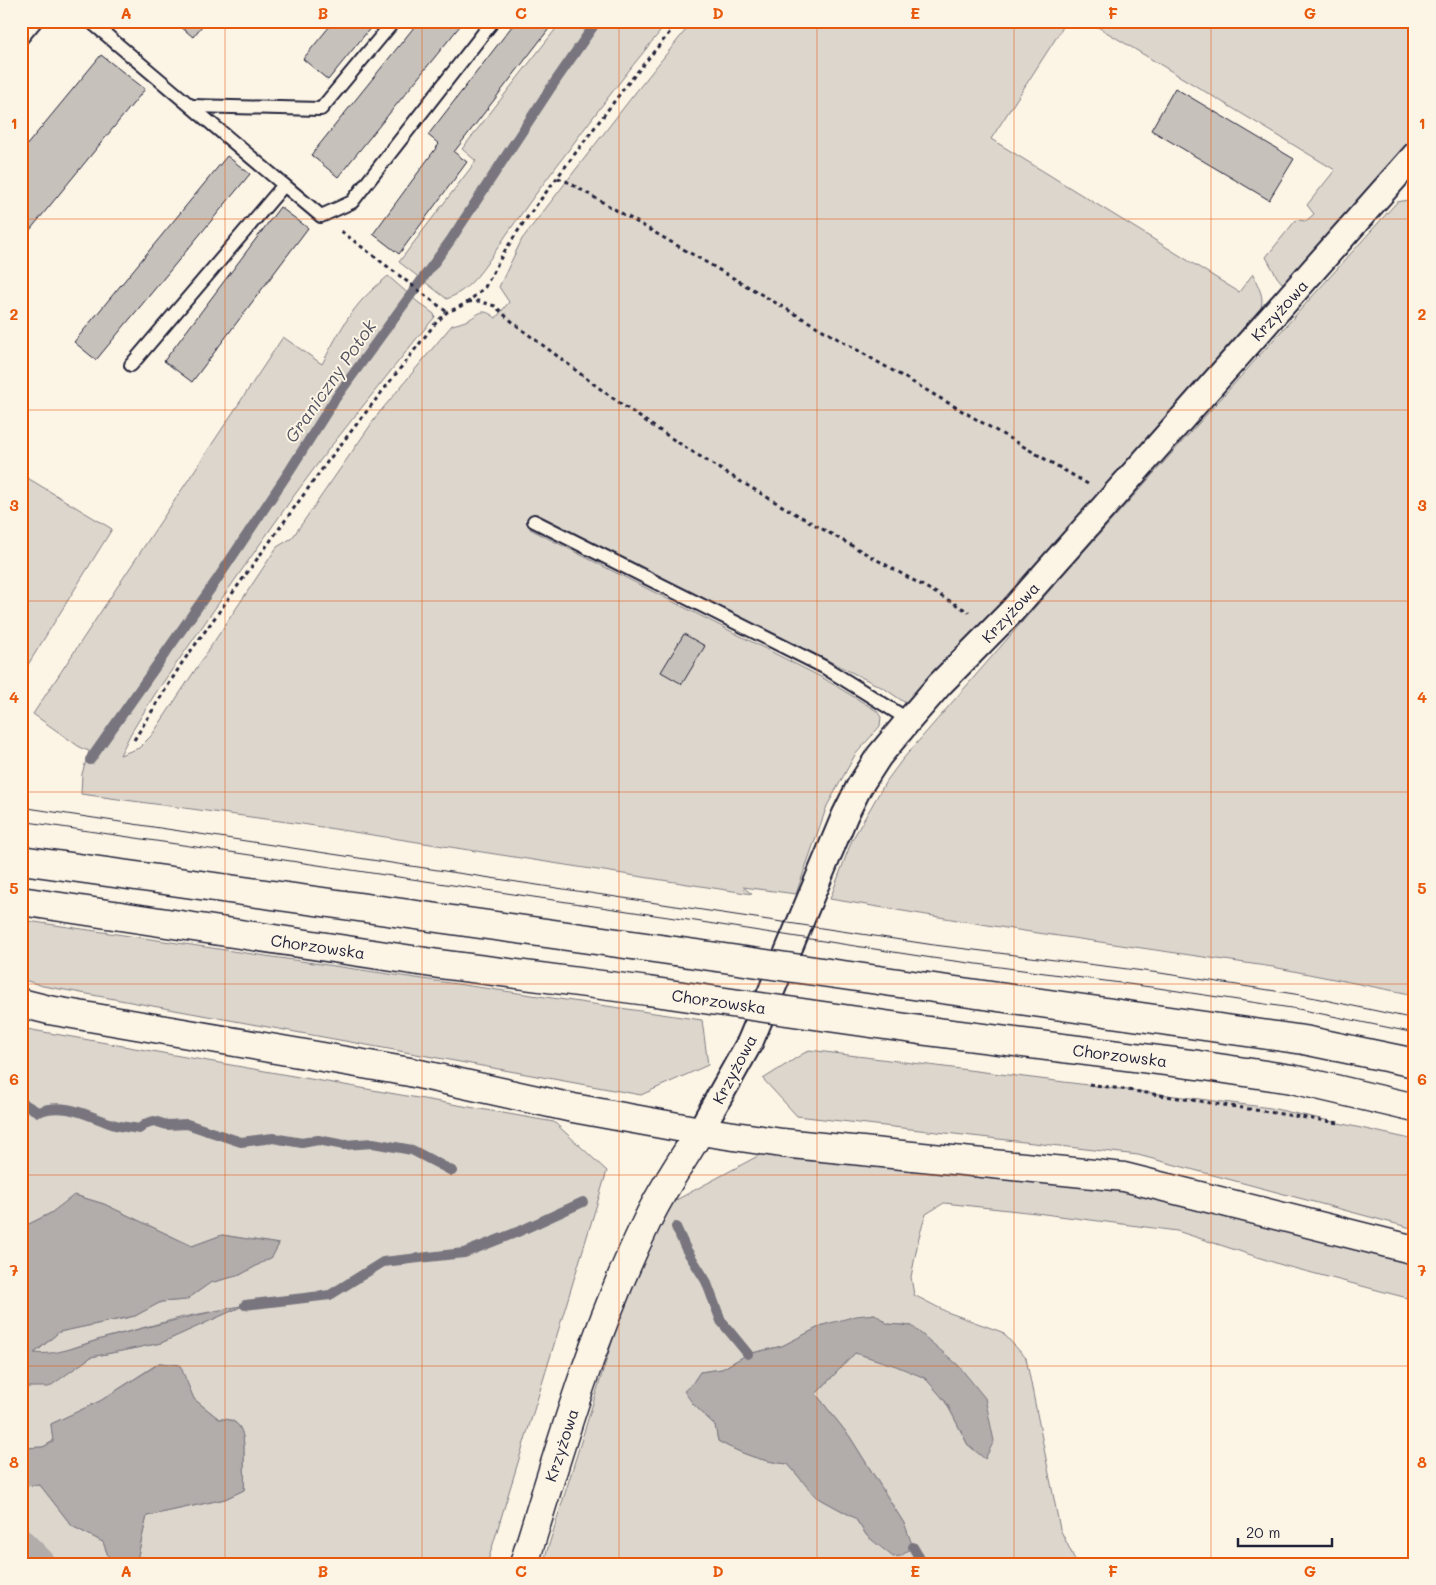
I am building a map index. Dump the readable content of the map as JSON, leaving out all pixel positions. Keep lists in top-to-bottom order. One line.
{"streets":{"main road":["Krzyżowa","Chorzowska"]},"water":["Graniczny Potok"],"scale_bar":"20 m","grid":{"columns":["A","B","C","D","E","F","G"],"rows":["1","2","3","4","5","6","7","8"]}}
